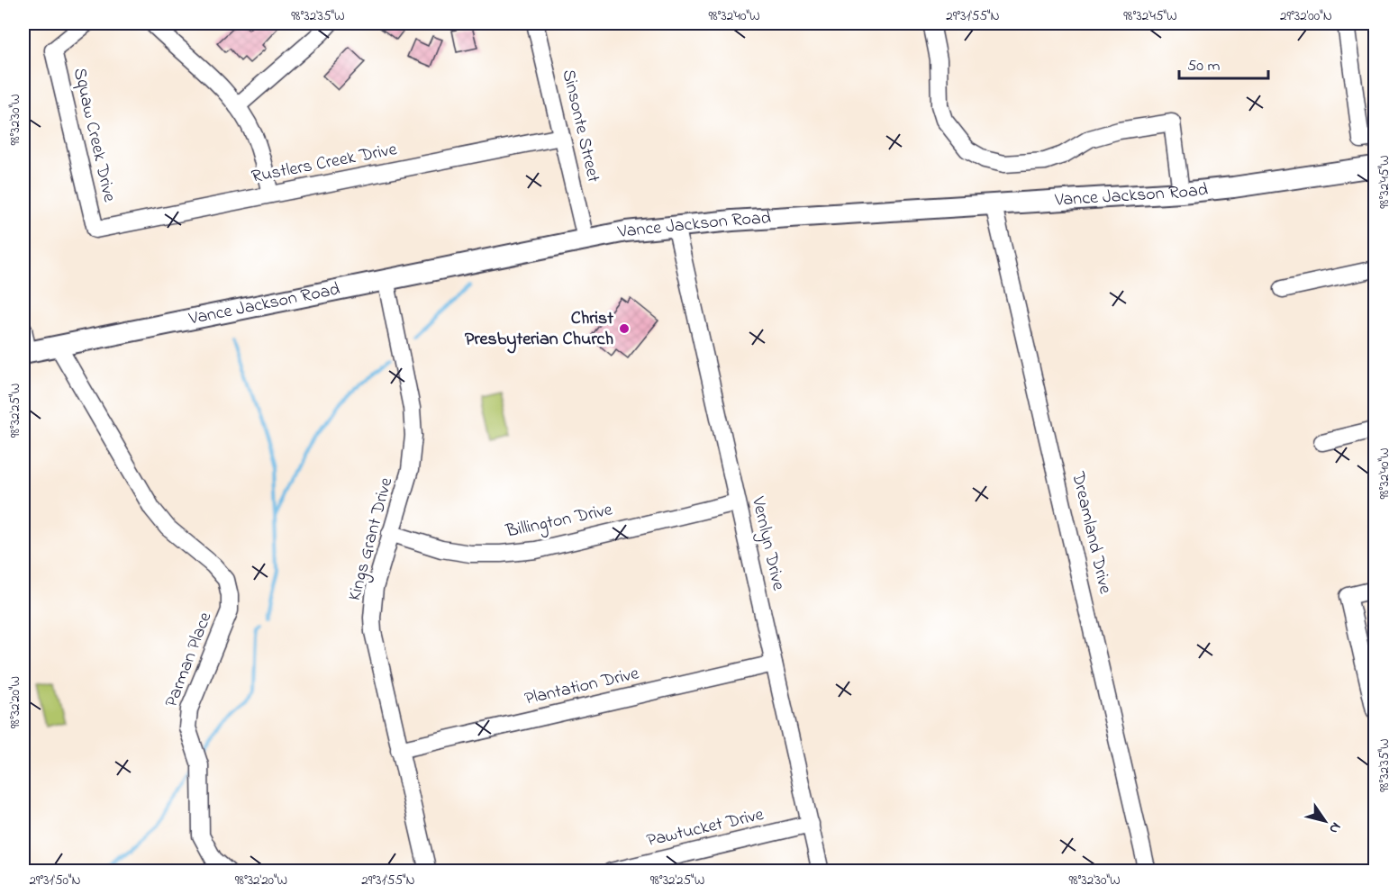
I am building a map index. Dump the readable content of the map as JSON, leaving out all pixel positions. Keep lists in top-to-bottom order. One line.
{"streets":{"main road":["Vance Jackson Road"],"street":["Sinsonte Street","Squaw Creek Drive","Rustlers Creek Drive","Billington Drive","Dreamland Drive","Kings Grant Drive","Vernlyn Drive","Parman Place","Plantation Drive","Pawtucket Drive"]},"crossings":[["Sinsonte Street","Rustlers Creek Drive"],["Sinsonte Street","Vance Jackson Road"],["Squaw Creek Drive","Rustlers Creek Drive"],["Vance Jackson Road","Dreamland Drive"],["Vance Jackson Road","Kings Grant Drive"],["Vance Jackson Road","Vernlyn Drive"],["Vance Jackson Road","Parman Place"],["Billington Drive","Kings Grant Drive"],["Billington Drive","Vernlyn Drive"],["Kings Grant Drive","Plantation Drive"],["Vernlyn Drive","Plantation Drive"],["Vernlyn Drive","Pawtucket Drive"]],"places":["Christ Presbyterian Church"],"scale_bar":"50 m","north":"bottom right","coordinates":["98°32'35\"W","98°32'40\"W","29°31'55\"N","98°32'45\"W","29°32'00\"N","98°32'30\"W","98°32'25\"W","98°32'20\"W","29°31'50\"N"]}
